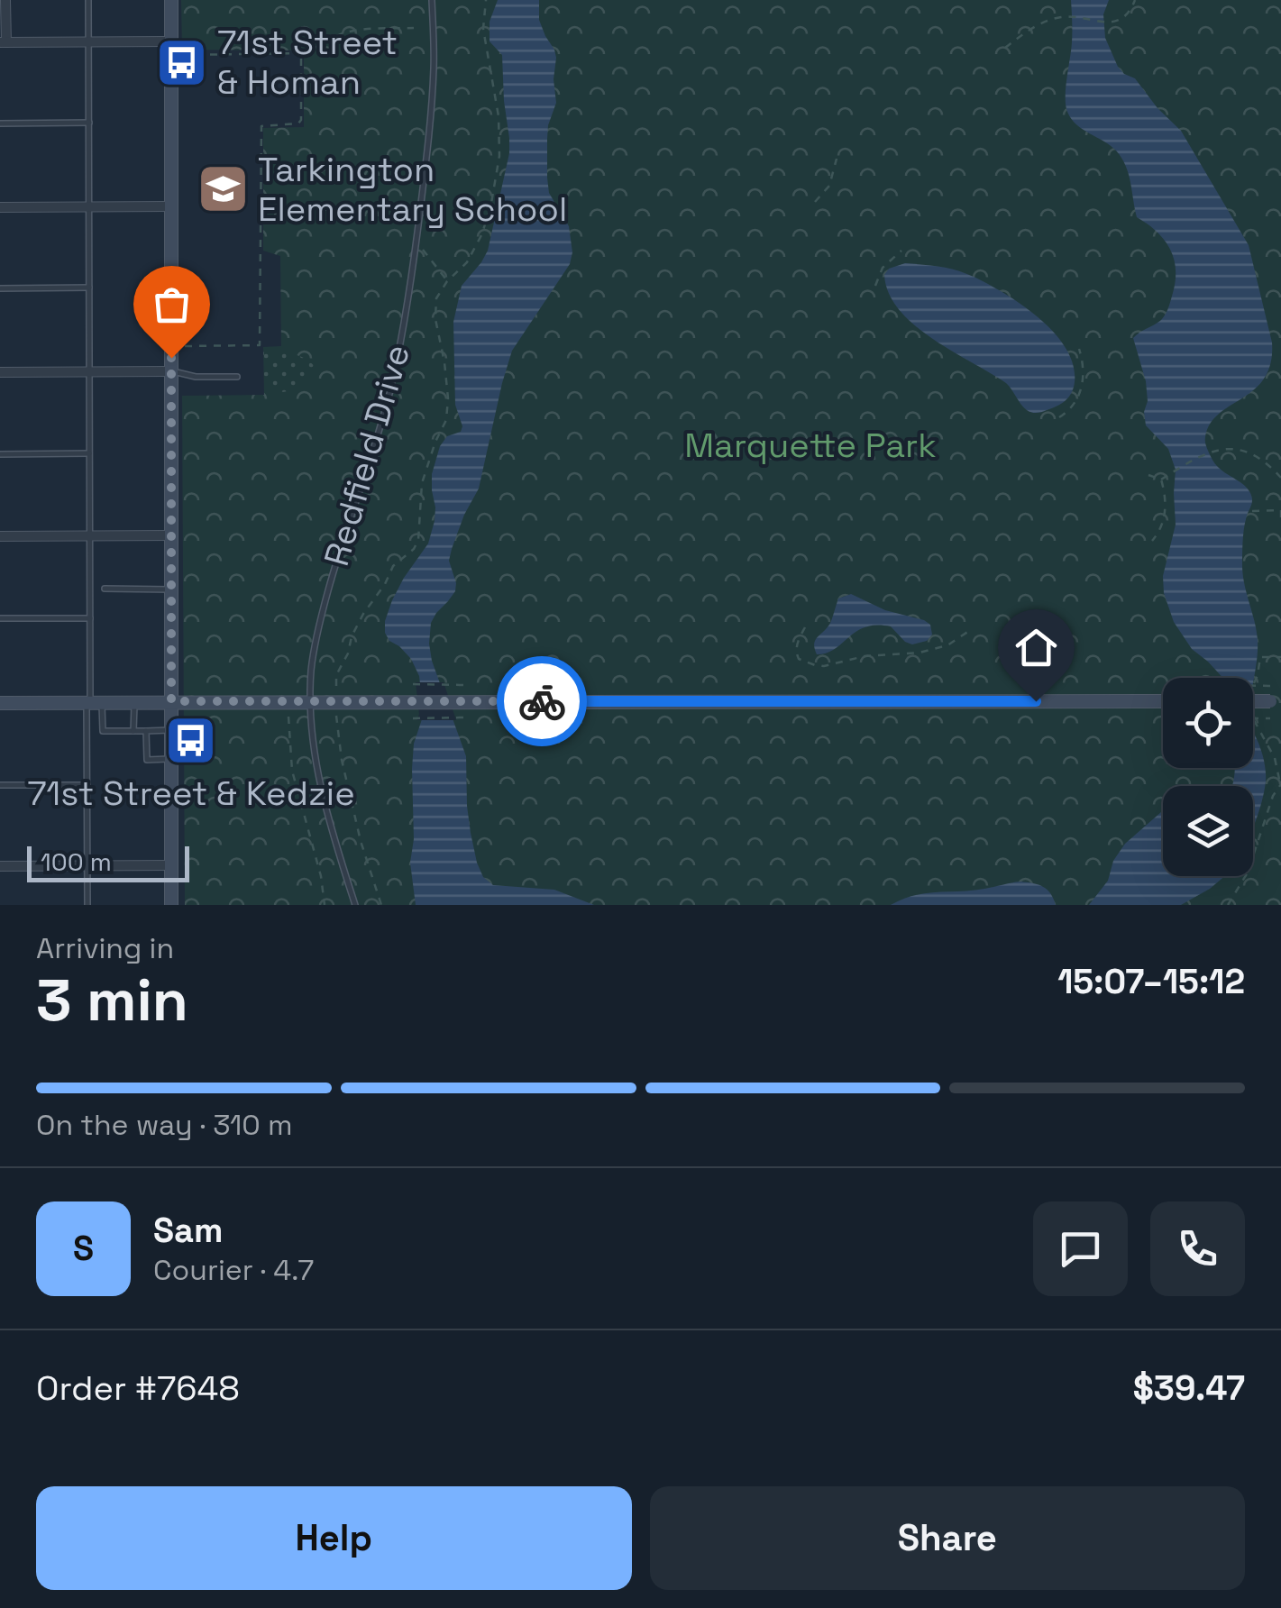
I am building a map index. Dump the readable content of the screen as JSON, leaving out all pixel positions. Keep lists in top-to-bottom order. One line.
{"streets":{"lane":["Redfield Drive"]},"parks":["Marquette Park"],"places":{"bus stop":["71st Street & Homan","71st Street & Kedzie"],"school or university":["Tarkington Elementary School"]},"scale_bar":"100 m","page":{"scale":"100 m","heading":["3 min","Arriving in","15:07–15:12"],"panel":["Sam","Courier · 4.7","Order #7648","$39.47"],"bar":"On the way · 310 m","round":"S","buttons":["Help","Share"]}}
